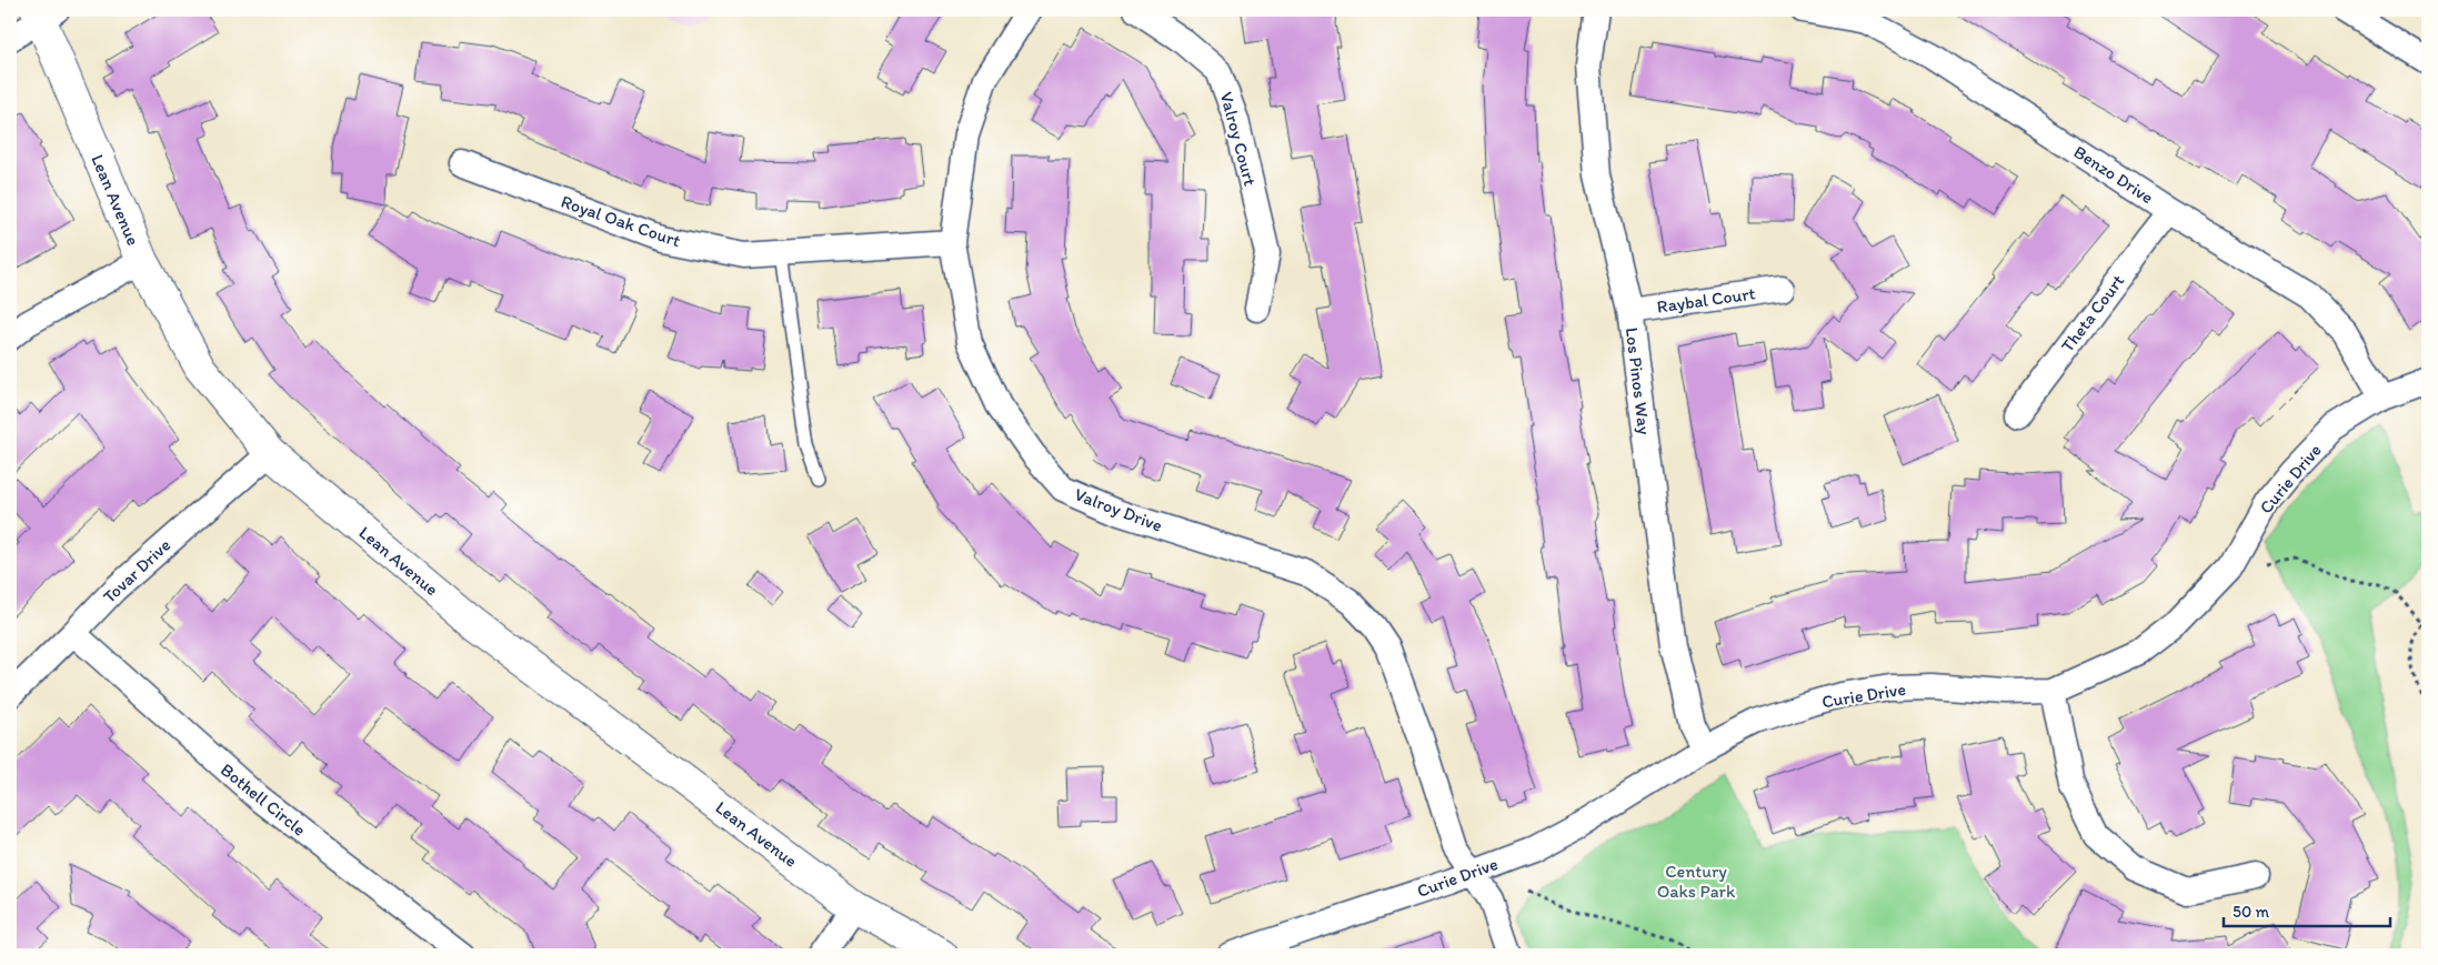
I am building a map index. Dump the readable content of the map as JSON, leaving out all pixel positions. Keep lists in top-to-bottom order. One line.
{"streets":{"street":["Valroy Court","Benzo Drive","Lean Avenue","Royal Oak Court","Raybal Court","Theta Court","Los Pinos Way","Curie Drive","Valroy Drive","Tovar Drive","Bothell Circle"]},"crossings":[["Benzo Drive","Theta Court"],["Benzo Drive","Curie Drive"],["Lean Avenue","Tovar Drive"],["Royal Oak Court","Valroy Drive"],["Raybal Court","Los Pinos Way"],["Los Pinos Way","Curie Drive"],["Curie Drive","Valroy Drive"],["Tovar Drive","Bothell Circle"]],"parks":["Century Oaks Park"],"scale_bar":"50 m"}
